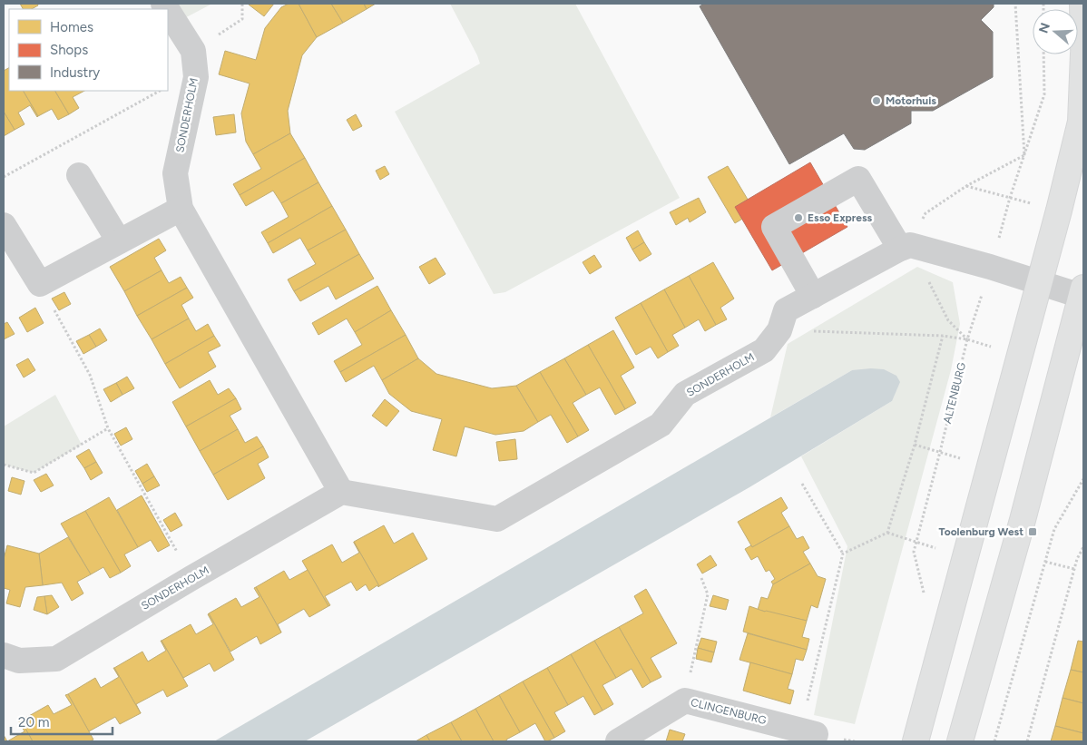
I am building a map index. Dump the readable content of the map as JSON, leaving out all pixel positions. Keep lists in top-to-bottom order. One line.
{"streets":{"street":["SONDERHOLM","CLINGENBURG"],"path":["ALTENBURG"]},"crossings":[["SONDERHOLM","ALTENBURG"]],"places":{"other":["Motorhuis","Esso Express"],"transit":["Toolenburg West"]},"legend":["Homes","Shops","Industry"],"scale_bar":"20 m","north":"left"}
